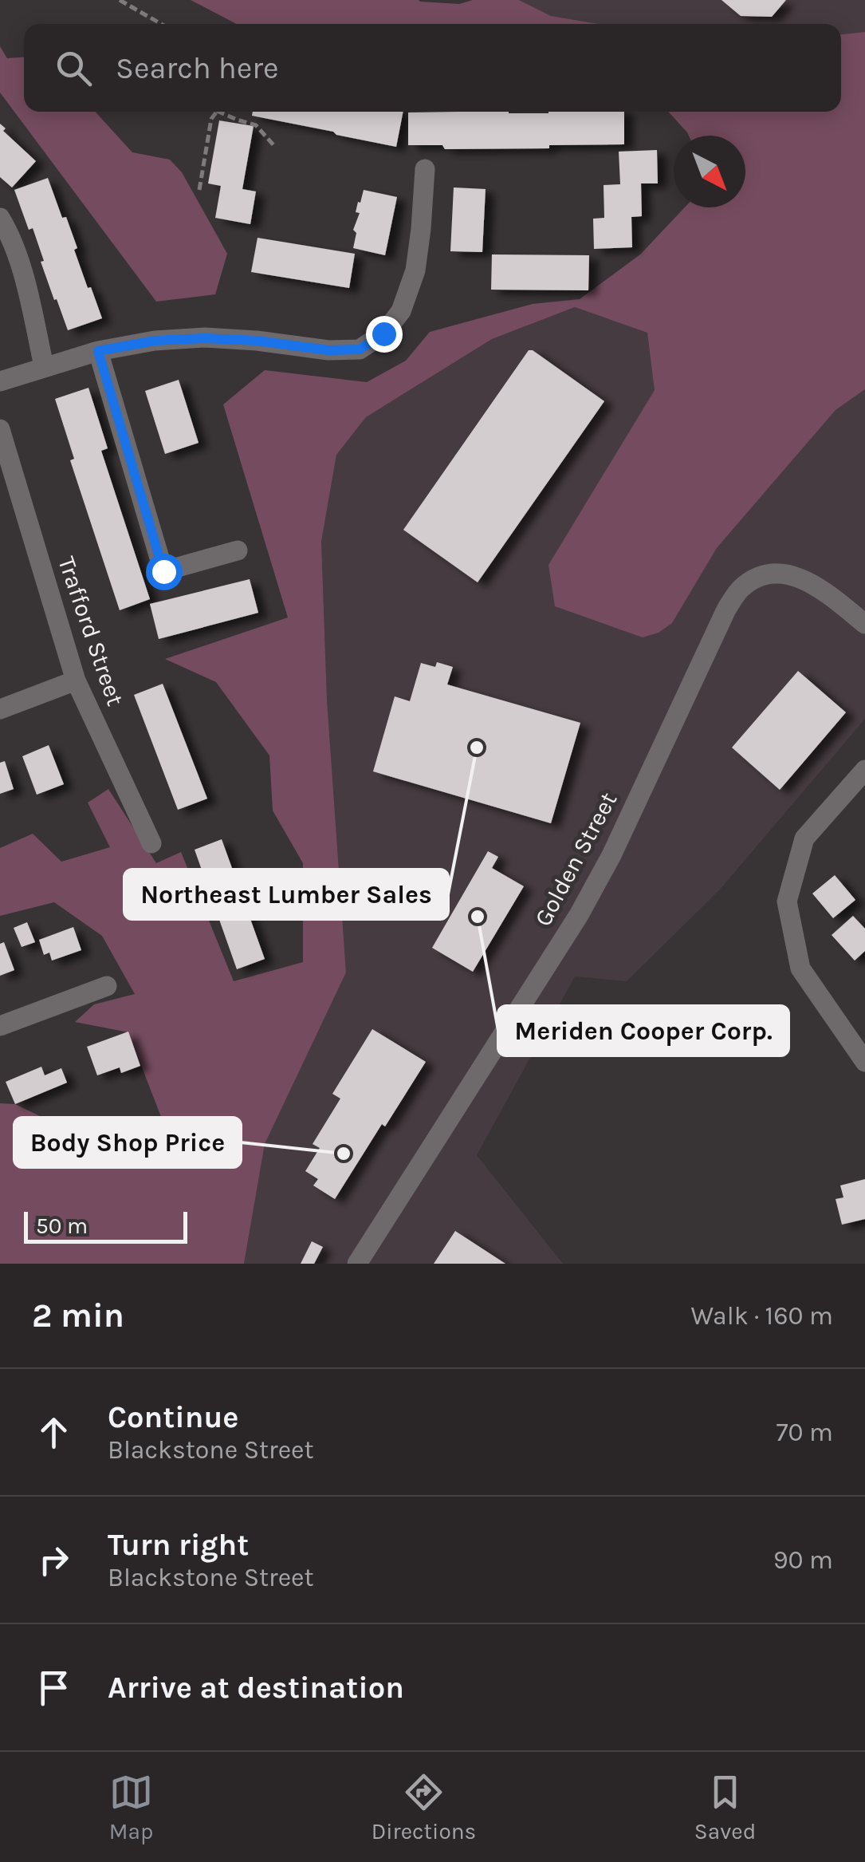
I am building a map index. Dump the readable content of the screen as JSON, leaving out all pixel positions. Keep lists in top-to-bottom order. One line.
{"streets":{"street":["Trafford Street","Golden Street"]},"places":["Northeast Lumber Sales","Meriden Cooper Corp.","Body Shop Price"],"scale_bar":"50 m","north":"bottom right","page":{"search":"Search here","scale":"50 m","heading":["2 min","Walk · 160 m"],"list":[["Continue","Blackstone Street","70 m"],["Turn right","Blackstone Street","90 m"],"Arrive at destination"],"nav":["Map","Directions","Saved"]}}
